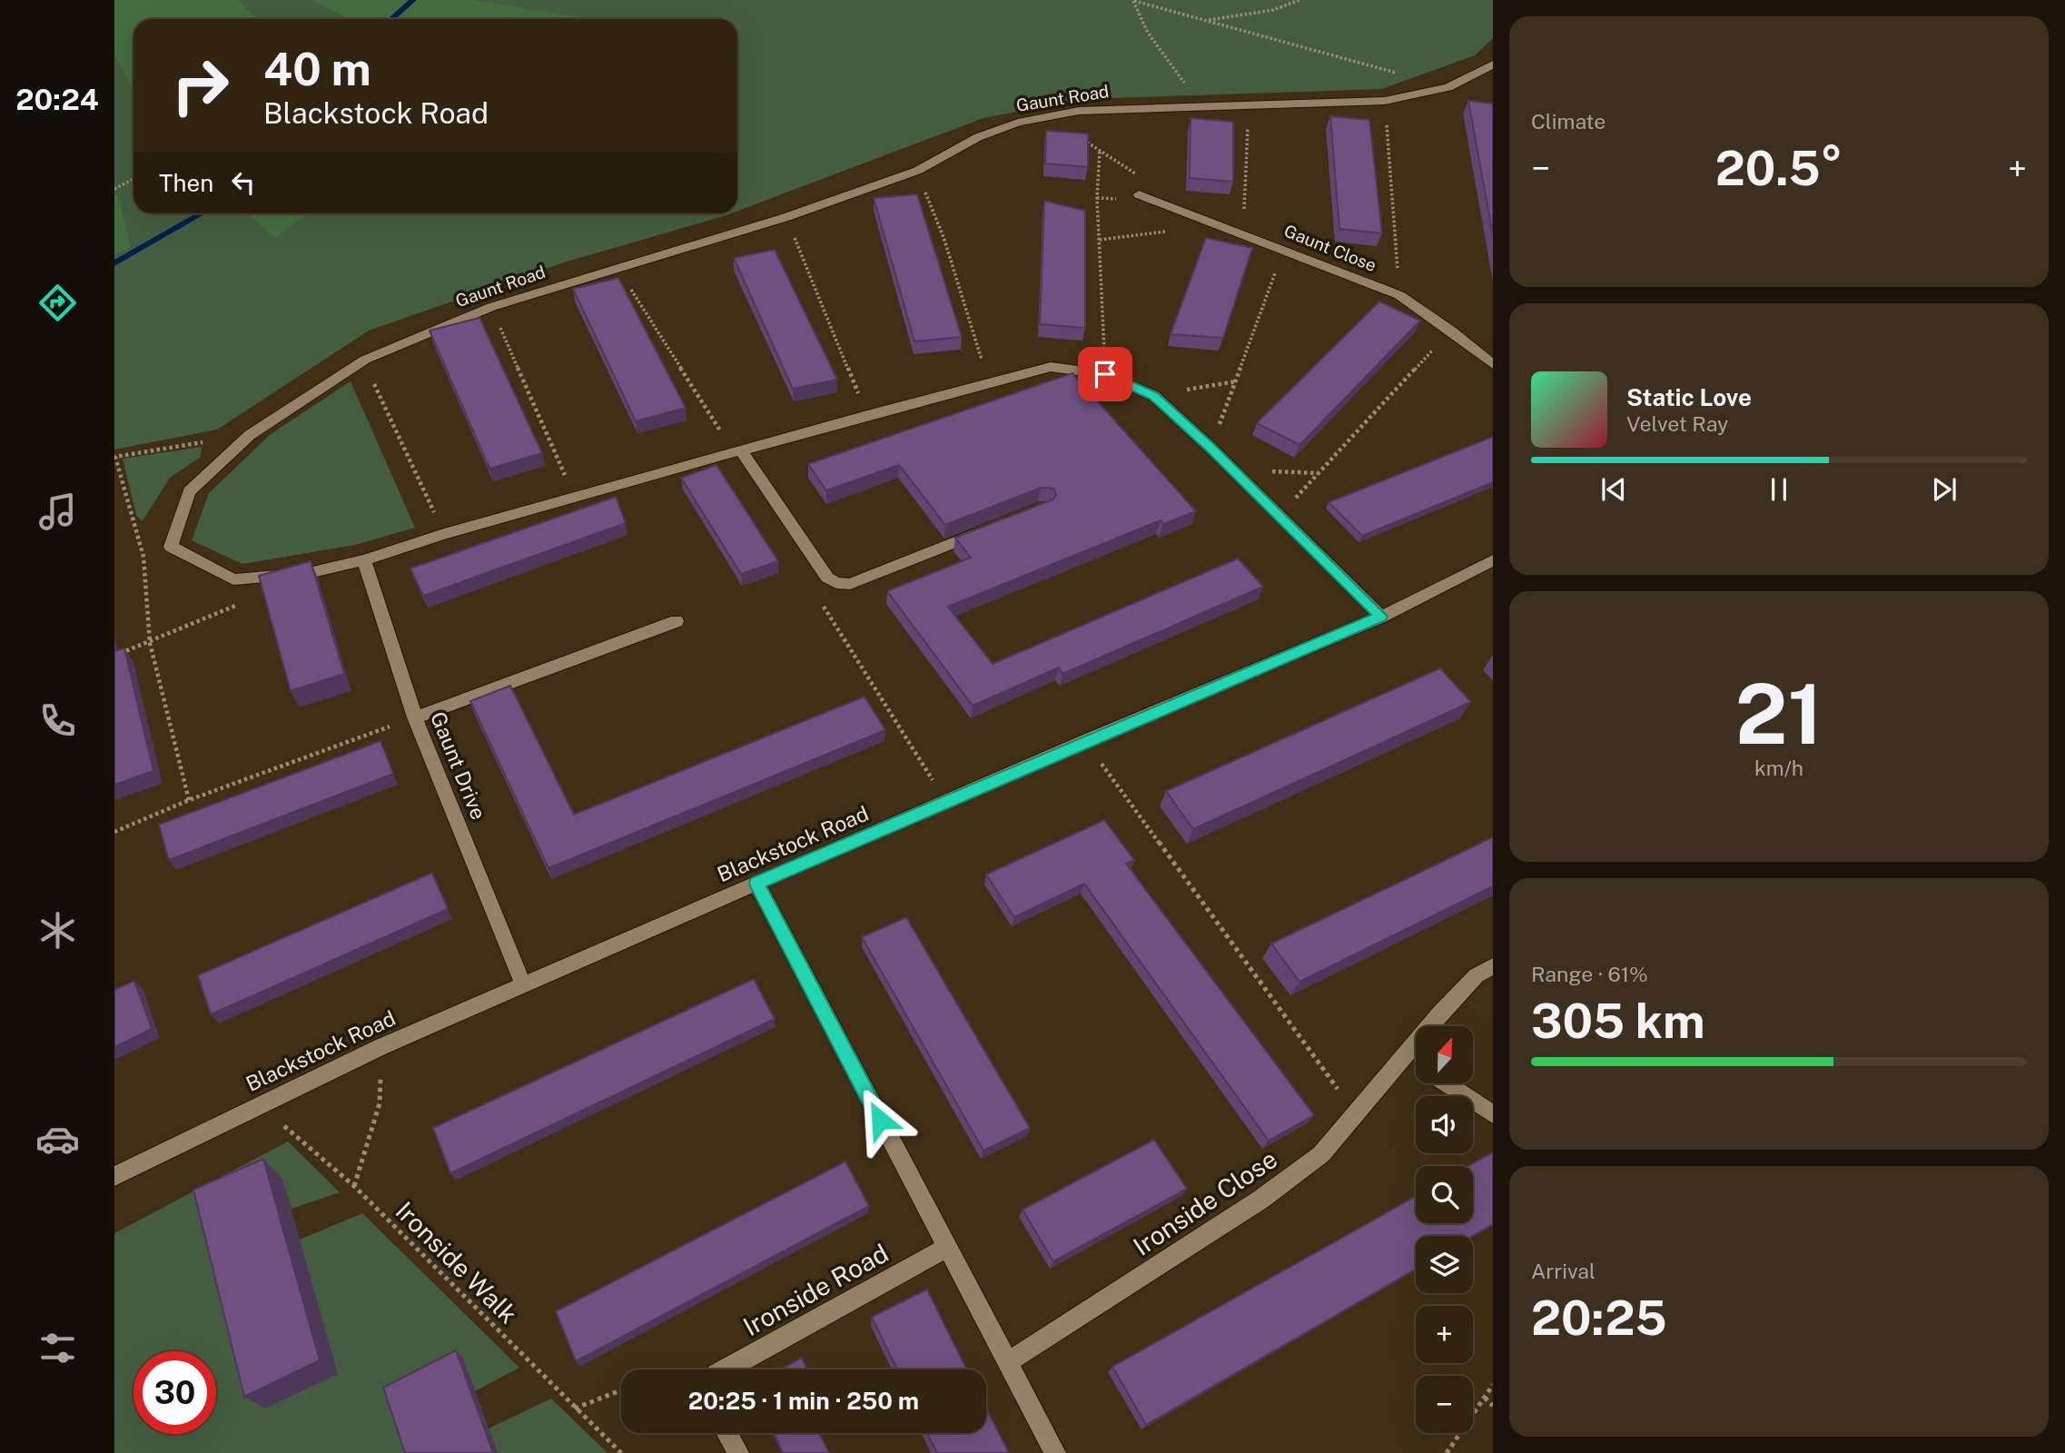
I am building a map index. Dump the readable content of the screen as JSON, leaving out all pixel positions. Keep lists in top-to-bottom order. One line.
{"streets":{"street":["Gaunt Road","Gaunt Close","Gaunt Drive","Blackstock Road","Ironside Close","Ironside Road"],"path":["Ironside Walk"]},"crossings":[["Gaunt Road","Gaunt Drive"],["Gaunt Road","Blackstock Road"],["Gaunt Drive","Blackstock Road"],["Blackstock Road","Ironside Walk"]],"north":"top","page":{"tabs":"20:24","tile":["Climate",["21","km/h"],["Range · 61%","305 km"],["Arrival","20:25"]],"turn":["40 m","Blackstock Road"],"heat":["−","20.5°","+"],"then":"Then","song":["Static Love","Velvet Ray"],"map_buttons":["+","−"],"limit":"30","trip":"20:25 · 1 min · 250 m"}}
